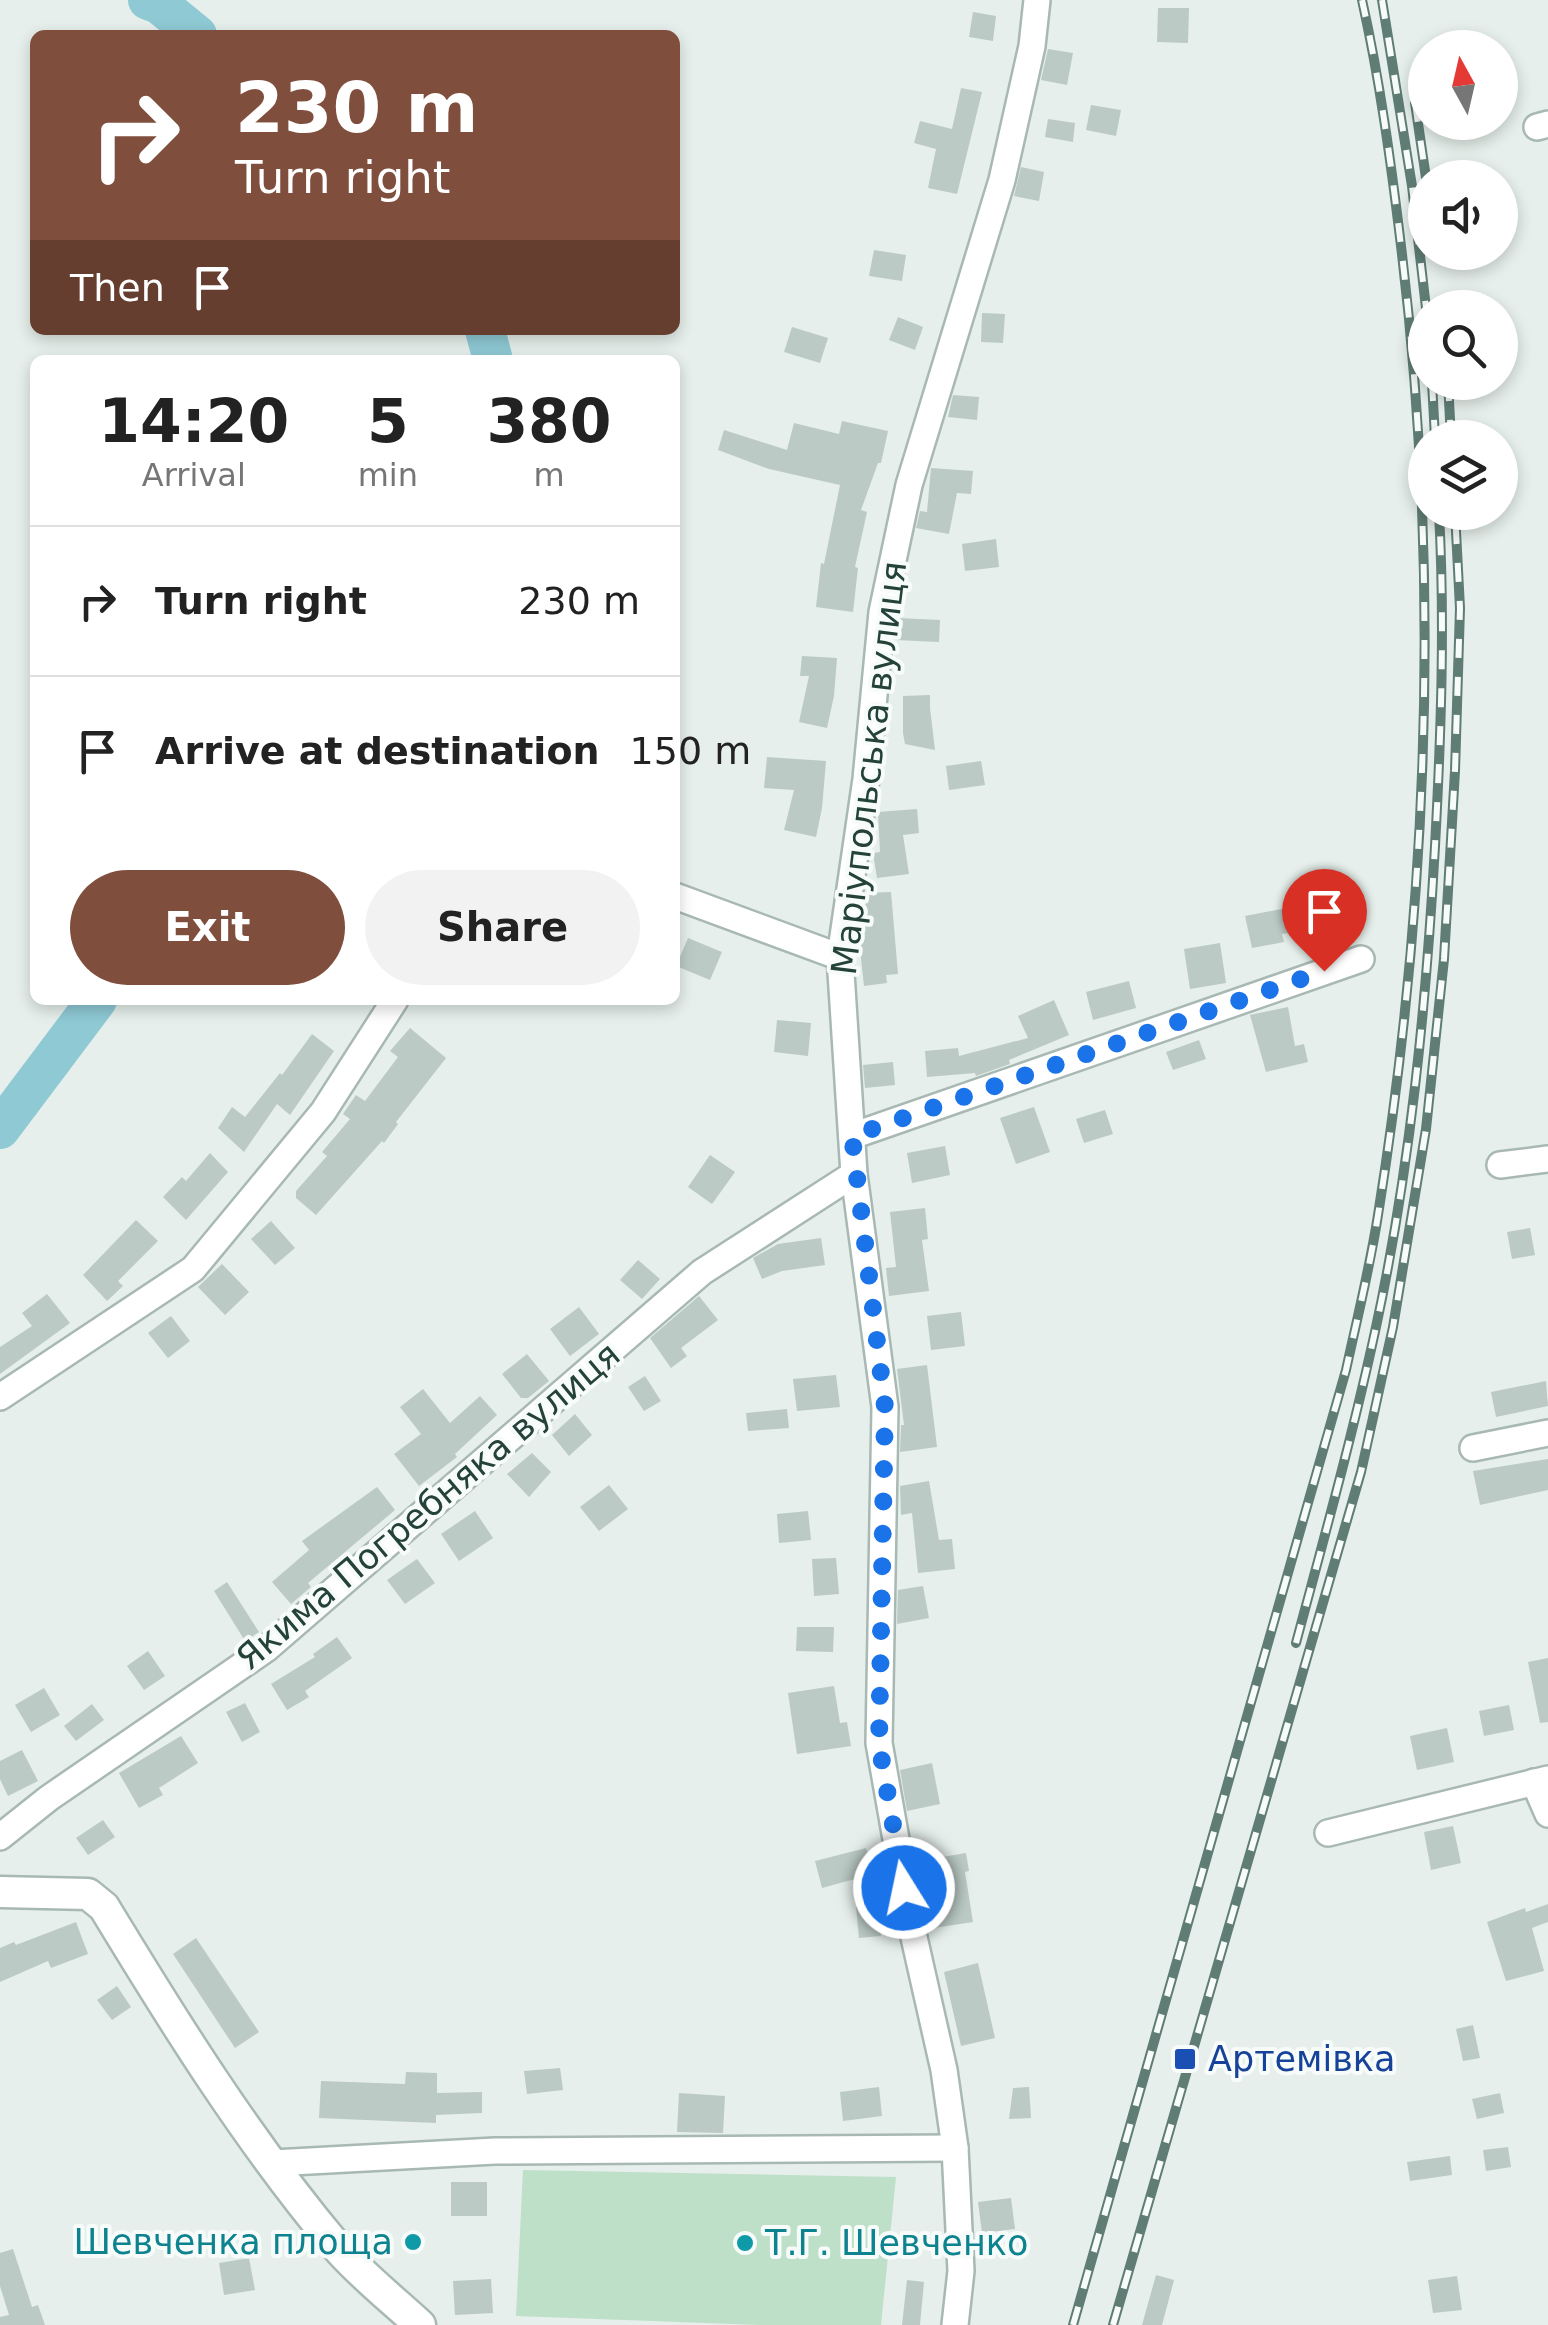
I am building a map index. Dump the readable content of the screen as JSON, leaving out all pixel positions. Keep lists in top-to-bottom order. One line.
{"streets":{"street":["Маріупольська вулиця","Якима Погребняка вулиця"]},"crossings":[["Маріупольська вулиця","Якима Погребняка вулиця"]],"places":{"transit":["Артемівка"],"other":["Шевченка площа","Т.Г. Шевченко"]},"north":"top","page":{"turn":["230 m","Turn right"],"then":"Then","eta":["14:20","Arrival","5","min","380","m"],"list":[{"name":"Turn right","value":"230 m"},{"name":"Arrive at destination","value":"150 m"}],"buttons":["Exit","Share"]}}
